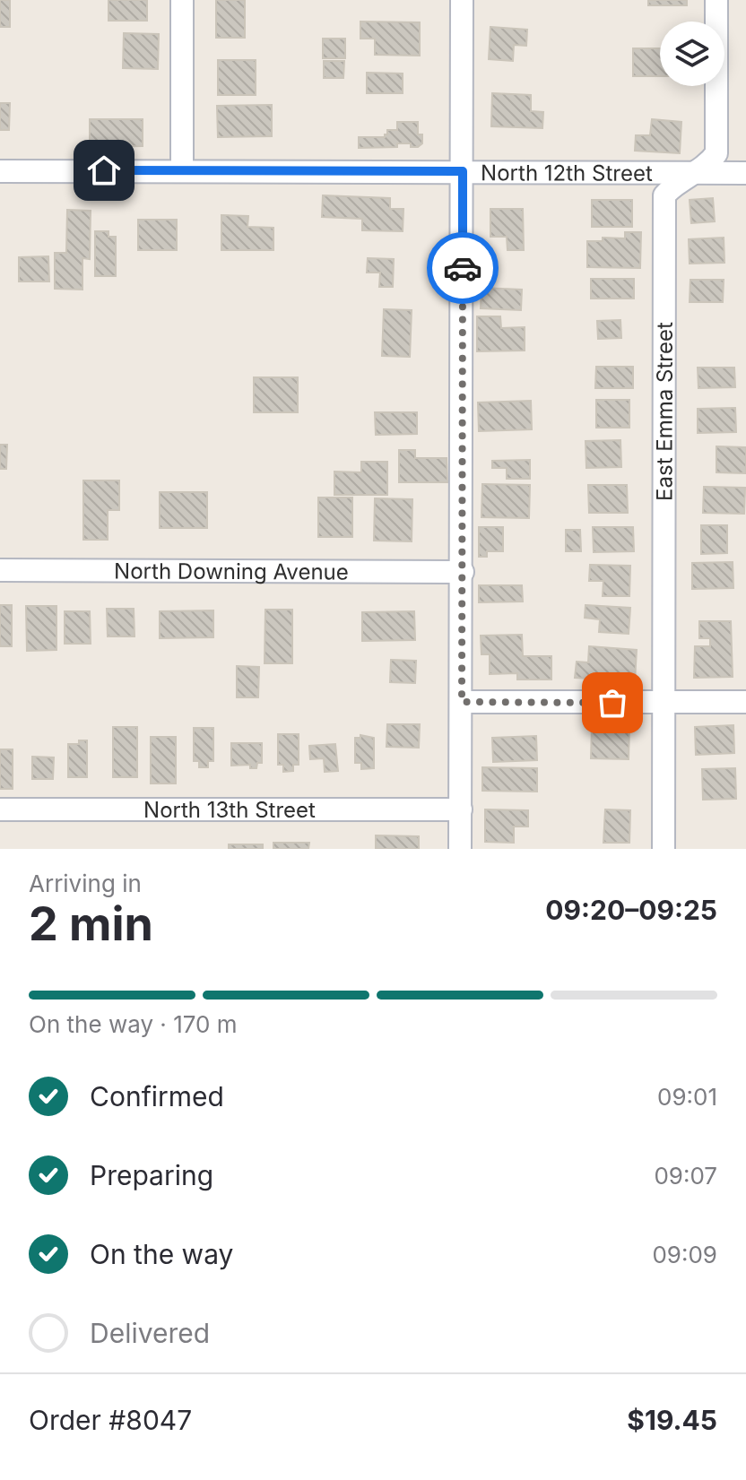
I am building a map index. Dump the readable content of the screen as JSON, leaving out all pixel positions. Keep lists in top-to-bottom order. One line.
{"streets":{"street":["North 12th Street","East Emma Street","North Downing Avenue","North 13th Street"]},"crossings":[["North 12th Street","East Emma Street"]],"page":{"heading":["2 min","Arriving in","09:20–09:25"],"panel":["Order #8047","$19.45"],"bar":"On the way · 170 m","list":[["Confirmed","09:01"],["Preparing","09:07"],["On the way","09:09"],"Delivered"]}}
